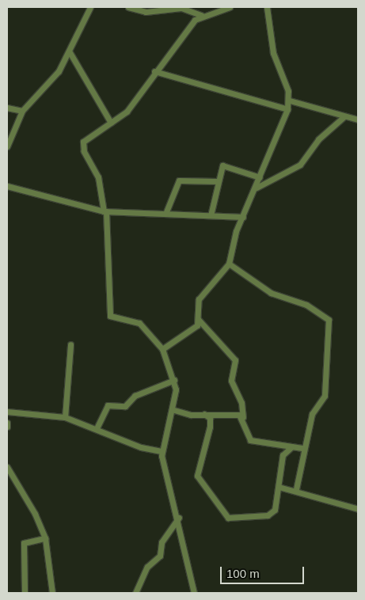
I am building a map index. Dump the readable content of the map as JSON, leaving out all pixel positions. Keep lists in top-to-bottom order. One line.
{"scale_bar":"100 m"}
